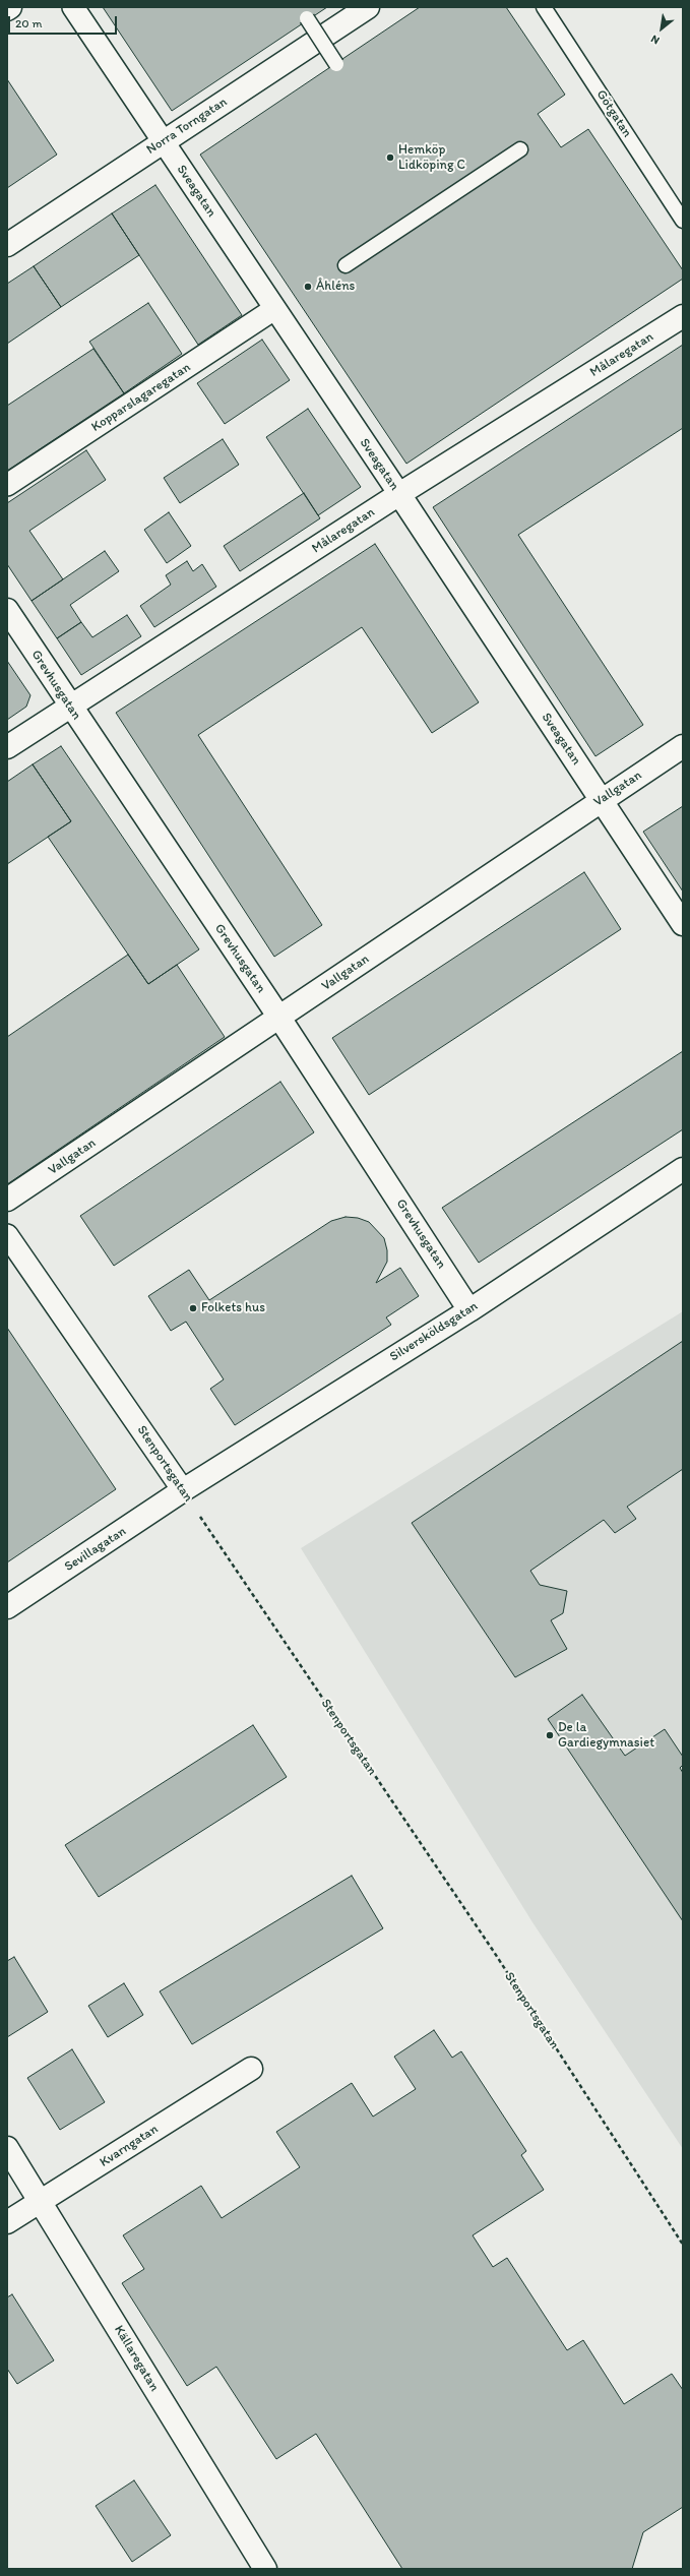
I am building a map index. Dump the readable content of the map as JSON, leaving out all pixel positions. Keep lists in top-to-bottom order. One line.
{"streets":{"street":["Norra Torngatan","Sveagatan","Målaregatan","Kopparslagaregatan","Grevhusgatan","Vallgatan","Silversköldsgatan","Stenportsgatan","Sevillagatan","Kvarngatan","Källaregatan"],"lane":["Götgatan"]},"crossings":[["Norra Torngatan","Sveagatan"],["Sveagatan","Målaregatan"],["Sveagatan","Kopparslagaregatan"],["Sveagatan","Vallgatan"],["Målaregatan","Grevhusgatan"],["Grevhusgatan","Vallgatan"],["Grevhusgatan","Silversköldsgatan"],["Silversköldsgatan","Stenportsgatan"],["Silversköldsgatan","Sevillagatan"],["Stenportsgatan","Sevillagatan"],["Kvarngatan","Källaregatan"]],"places":["Hemköp Lidköping C","Åhléns","Folkets hus","De la Gardiegymnasiet"],"scale_bar":"20 m","north":"bottom left"}
